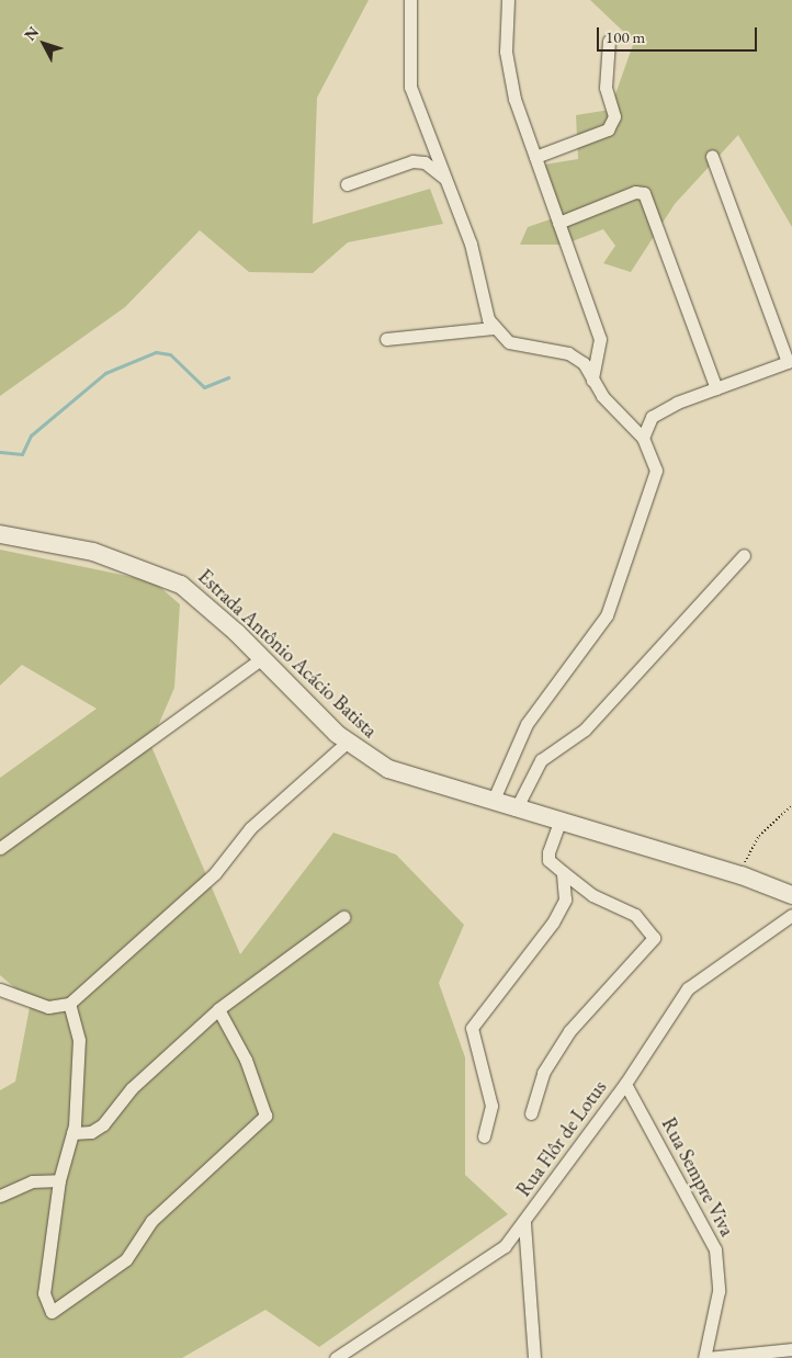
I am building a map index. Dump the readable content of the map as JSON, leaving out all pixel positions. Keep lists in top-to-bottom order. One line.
{"streets":{"street":["Estrada Antônio Acácio Batista","Rua Flôr de Lotus","Rua Sempre Viva"]},"crossings":[["Rua Flôr de Lotus","Rua Sempre Viva"]],"scale_bar":"100 m","north":"top left"}
